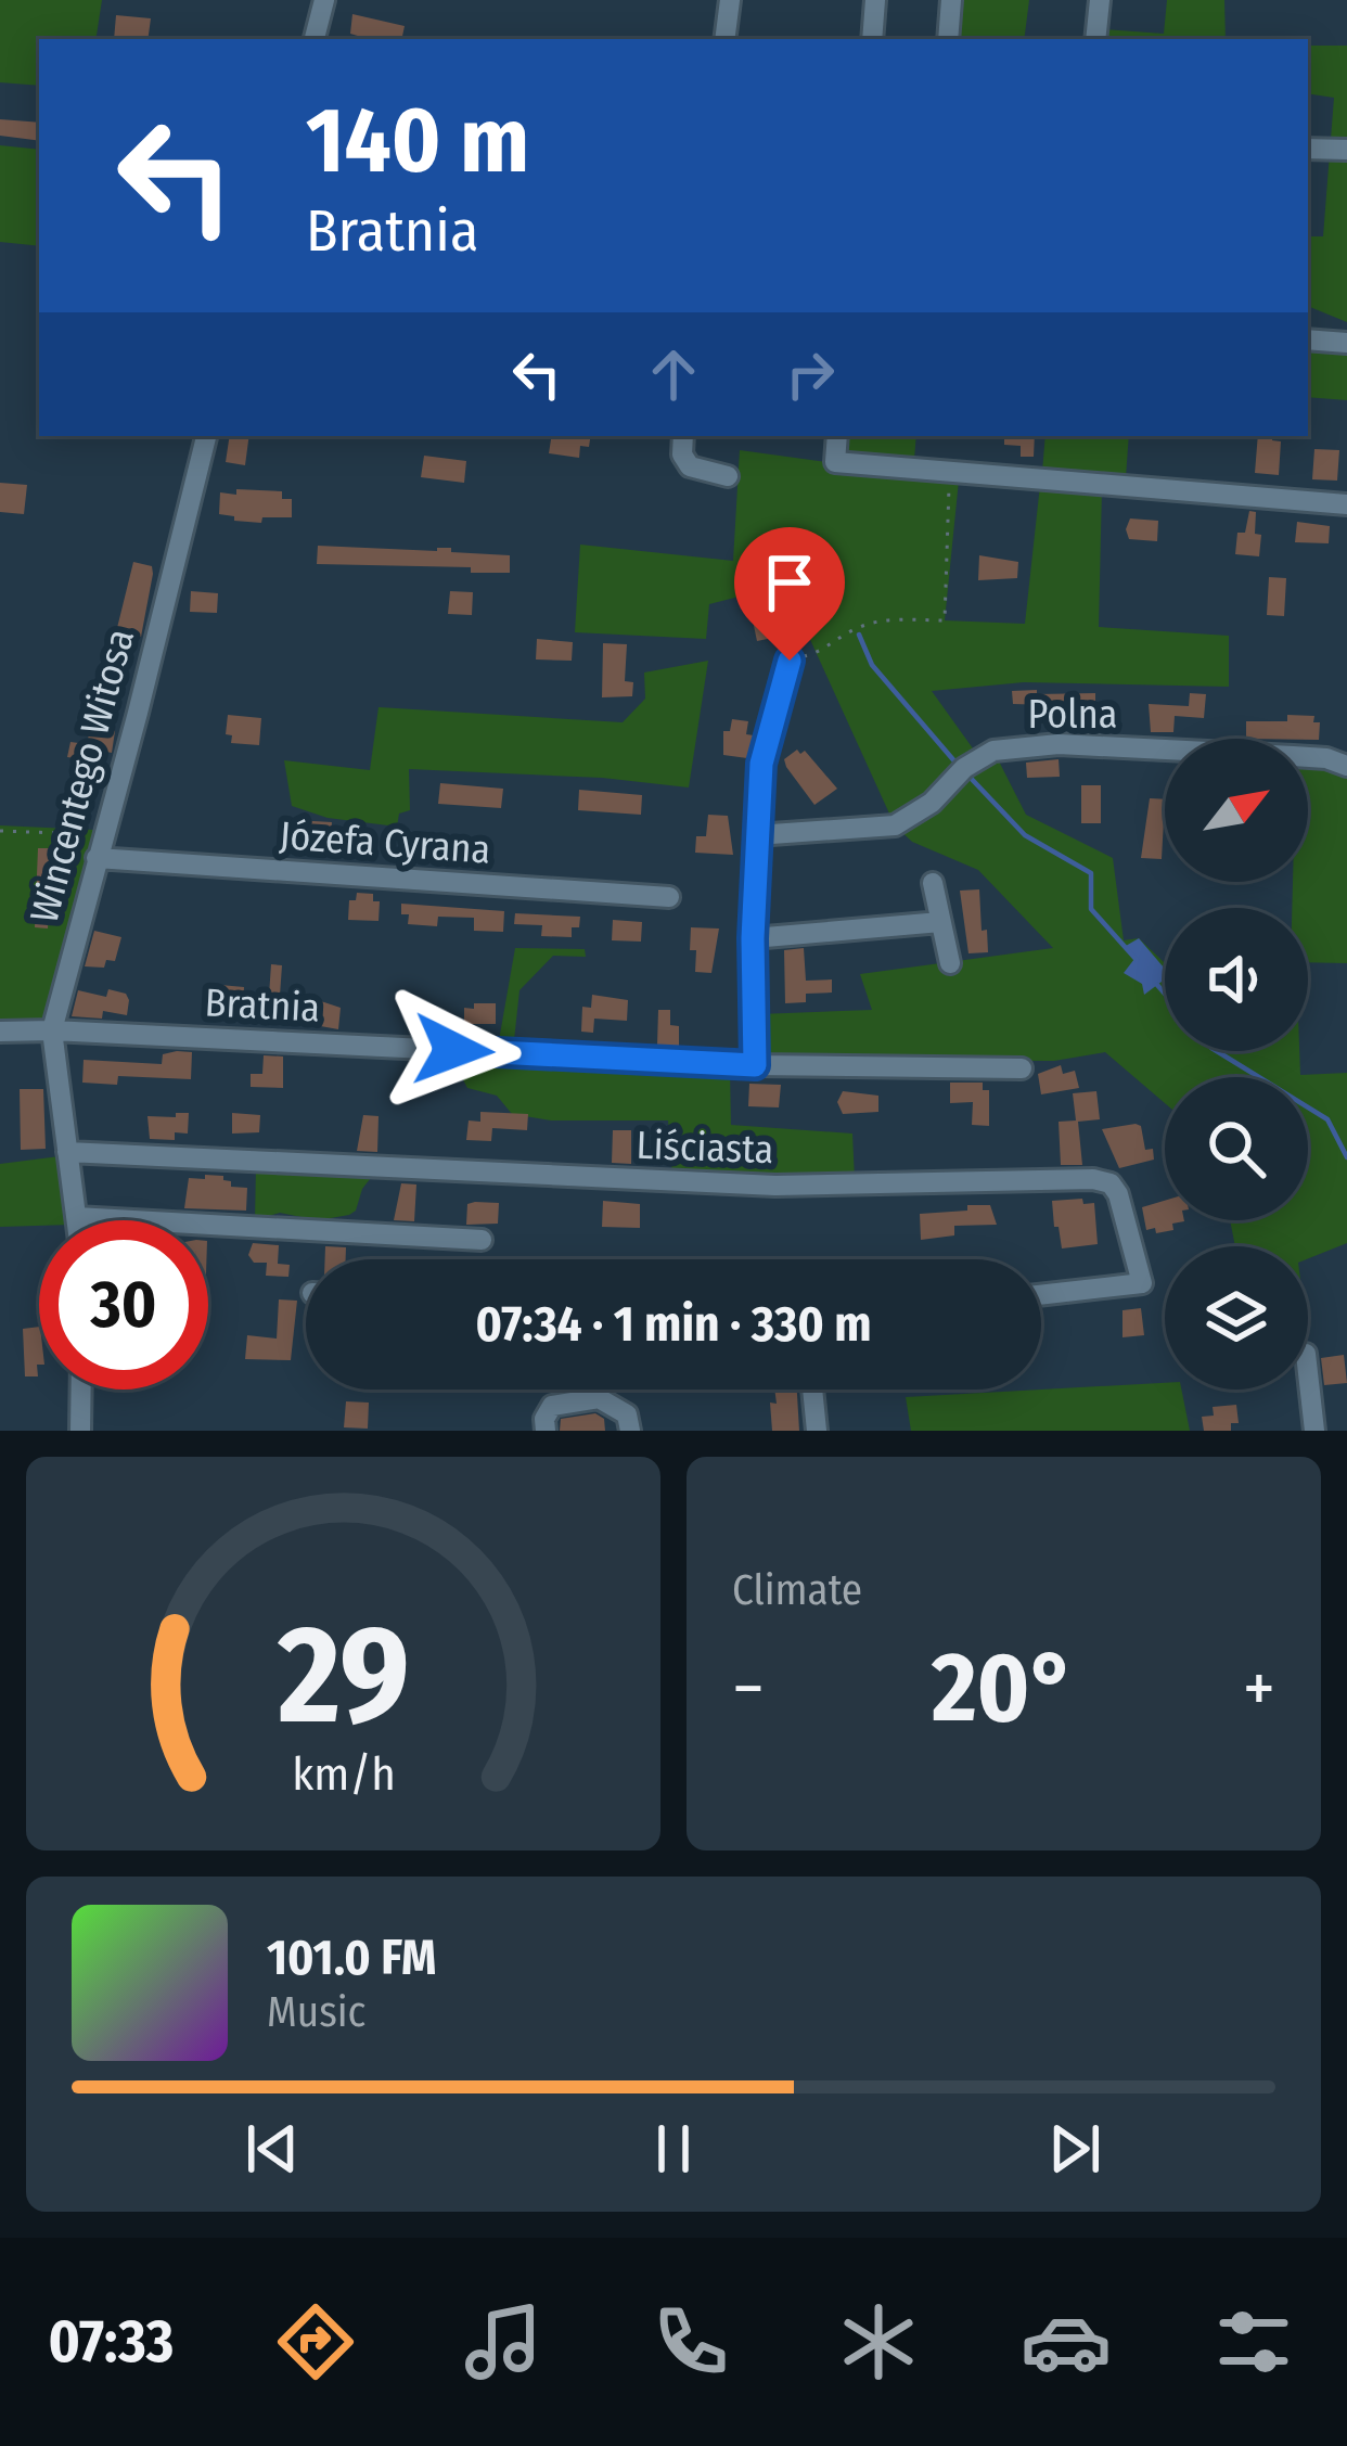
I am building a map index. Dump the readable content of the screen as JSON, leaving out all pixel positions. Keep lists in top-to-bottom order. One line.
{"streets":{"street":["Polna","Wincentego Witosa","Józefa Cyrana","Bratnia","Liściasta"]},"crossings":[["Wincentego Witosa","Józefa Cyrana"],["Wincentego Witosa","Bratnia"],["Wincentego Witosa","Liściasta"]],"north":"top right","page":{"turn":["140 m","Bratnia"],"limit":"30","trip":"07:34 · 1 min · 330 m","tile":"Climate","heat":["−","20°","+"],"song":["101.0 FM","Music"],"tabs":"07:33","gauge":["29","km/h"]}}
